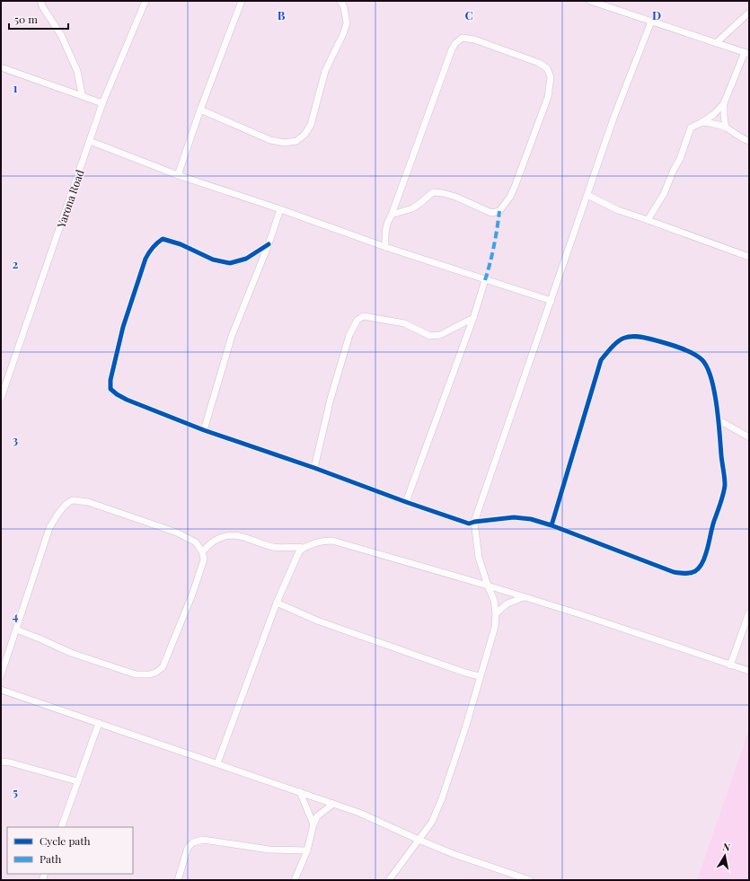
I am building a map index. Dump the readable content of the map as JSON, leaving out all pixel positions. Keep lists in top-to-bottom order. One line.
{"streets":{"street":["Yarona Road"]},"legend":["Cycle path","Path"],"scale_bar":"50 m","north":"top","grid":{"columns":["B","C","D"],"rows":["1","2","3","4","5"]}}
